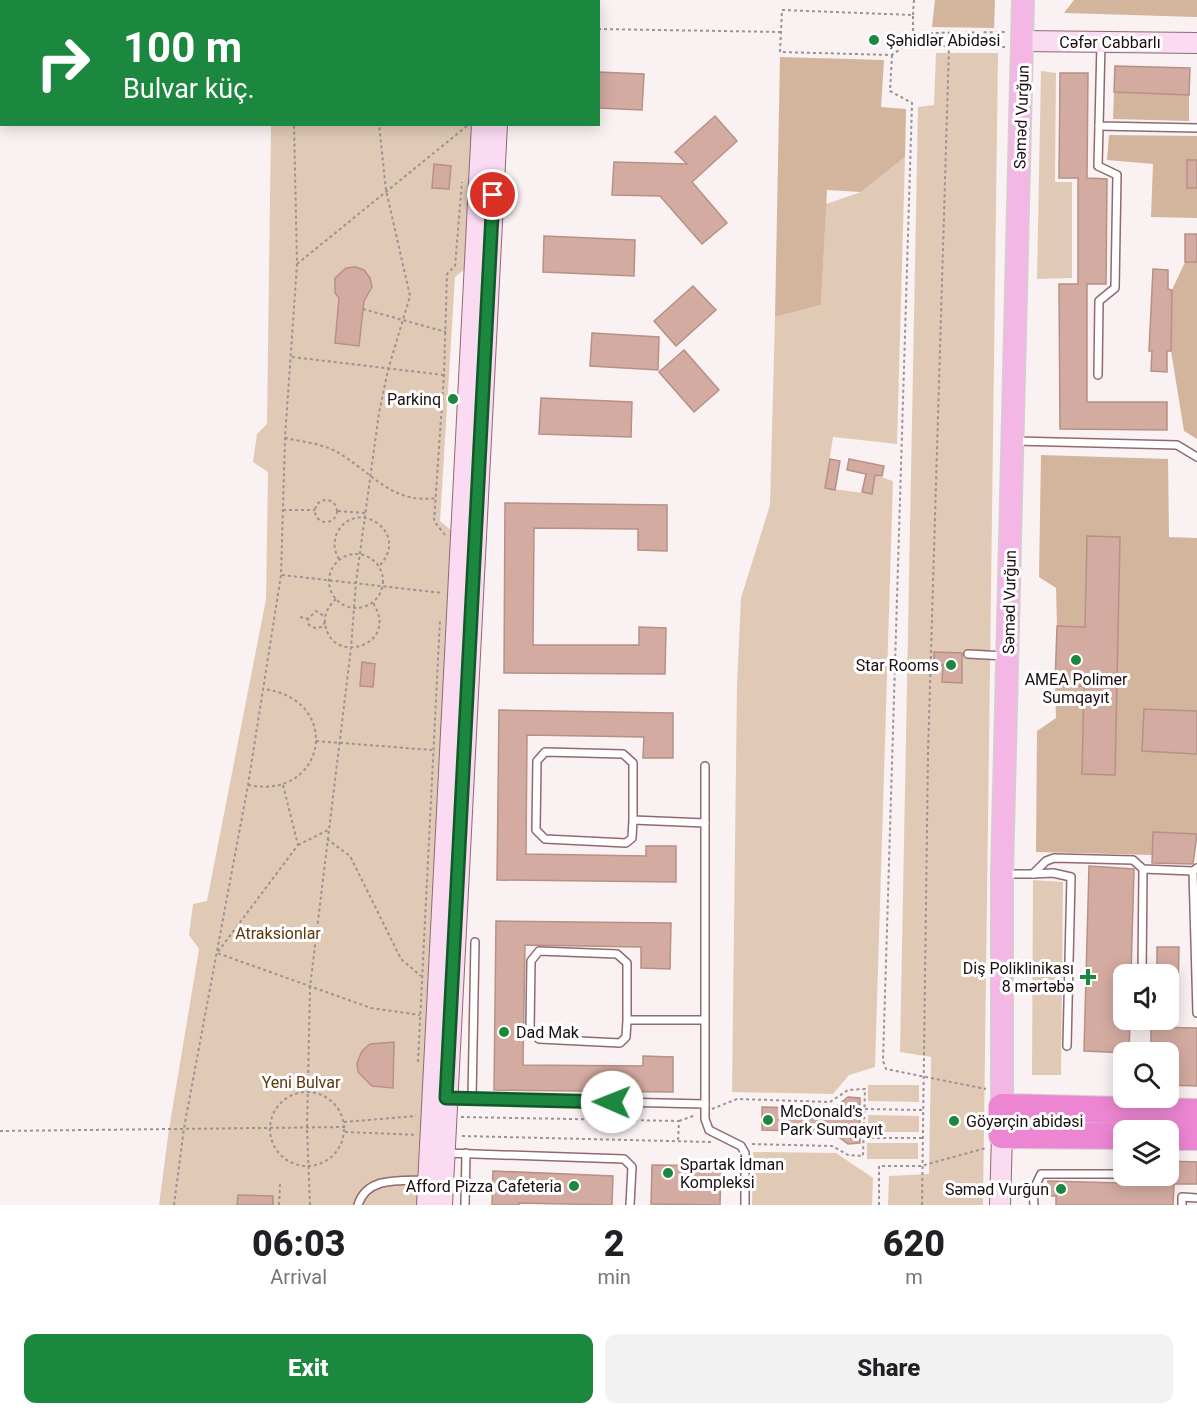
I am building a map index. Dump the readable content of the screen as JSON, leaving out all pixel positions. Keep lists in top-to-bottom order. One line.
{"streets":{"highway":["Səməd Vurğun"],"street":["Cəfər Cabbarlı"]},"crossings":[["Cəfər Cabbarlı","Səməd Vurğun"]],"parks":["Atraksionlar","Yeni Bulvar"],"places":{"other":["Şəhidlər Abidəsi","Parkinq","AMEA Polimer Sumqayıt","Star Rooms","Dad Mak","McDonald's Park Sumqayıt","Göyərçin abidəsi","Spartak İdman Kompleksi","Afford Pizza Cafeteria","Səməd Vurğun"],"health":["Diş Poliklinikası 8 mərtəbə"]},"page":{"turn":["100 m","Bulvar küç."],"eta":["06:03","Arrival","2","min","620","m"],"buttons":["Exit","Share"]}}
